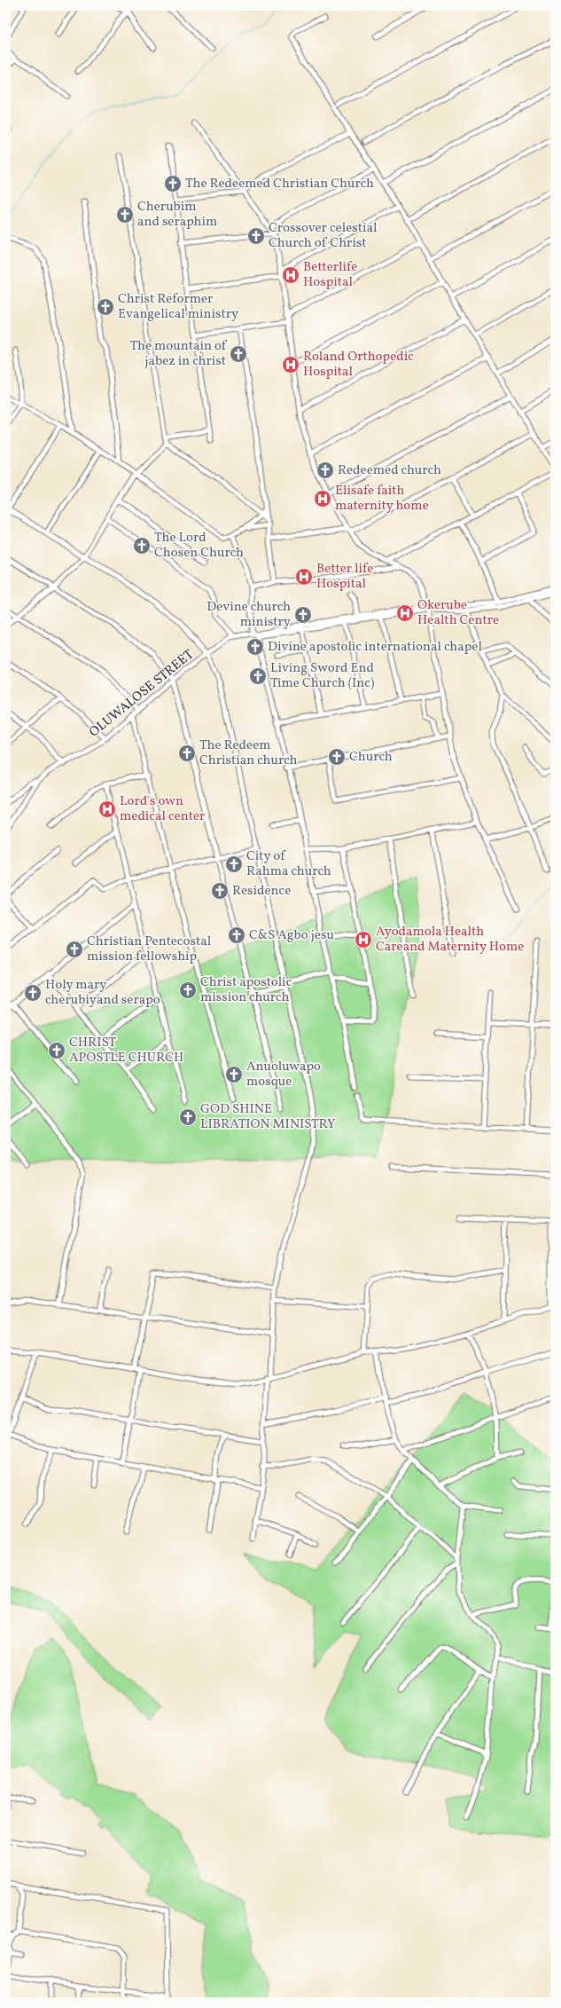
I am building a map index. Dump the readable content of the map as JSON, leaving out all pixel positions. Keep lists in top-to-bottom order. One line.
{"streets":{"street":["OLUWALOSE STREET"]},"places":{"church":["The Redeemed Christian Church","Cherubim and seraphim","Crossover celestial Church of Christ","Christ Reformer Evangelical ministry","The mountain of jabez in christ","Redeemed church","The Lord Chosen Church","Devine church ministry","Divine apostolic international chapel","Living Sword End Time Church (Inc)","The Redeem Christian church","Church","City of Rahma church","Residence","C&S Agbo jesu","Christian Pentecostal mission fellowship","Christ apostolic mission church","Holy mary cherubiyand serapo","CHRIST APOSTLE CHURCH","Anuoluwapo mosque","GOD SHINE LIBRATION MINISTRY"],"hospital":["Betterlife Hospital","Roland Orthopedic Hospital","Elisafe faith maternity home","Better life Hospital","Okerube Health Centre","Lord's own medical center","Ayodamola Health Careand Maternity Home"]}}
